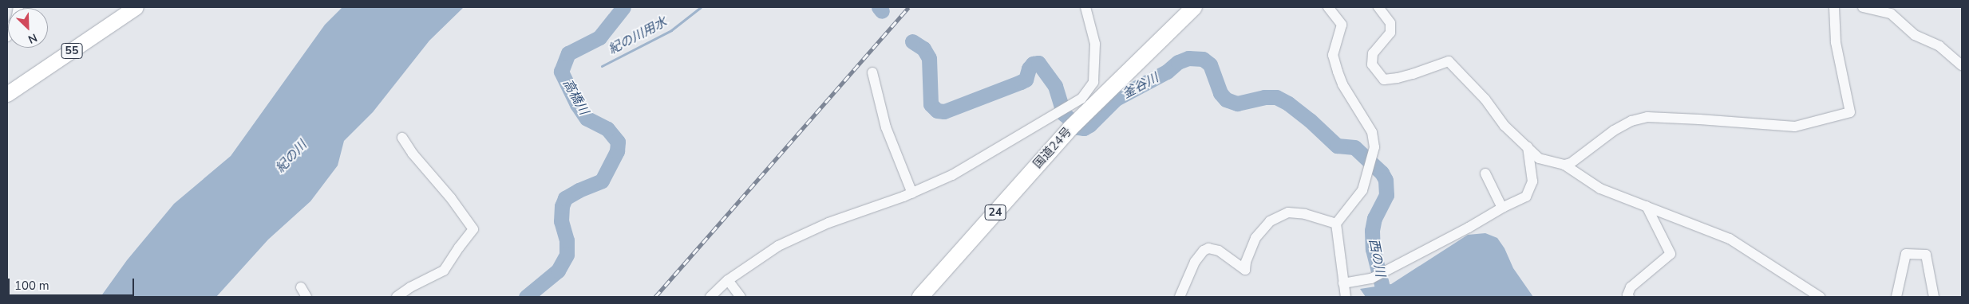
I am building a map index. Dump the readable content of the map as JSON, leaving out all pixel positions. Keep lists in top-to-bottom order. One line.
{"streets":{"highway":["国道24号","24"],"main road":["55"]},"water":["紀の川用水","釜谷川","高橋川","紀の川","西の川"],"scale_bar":"100 m","north":"bottom right"}
